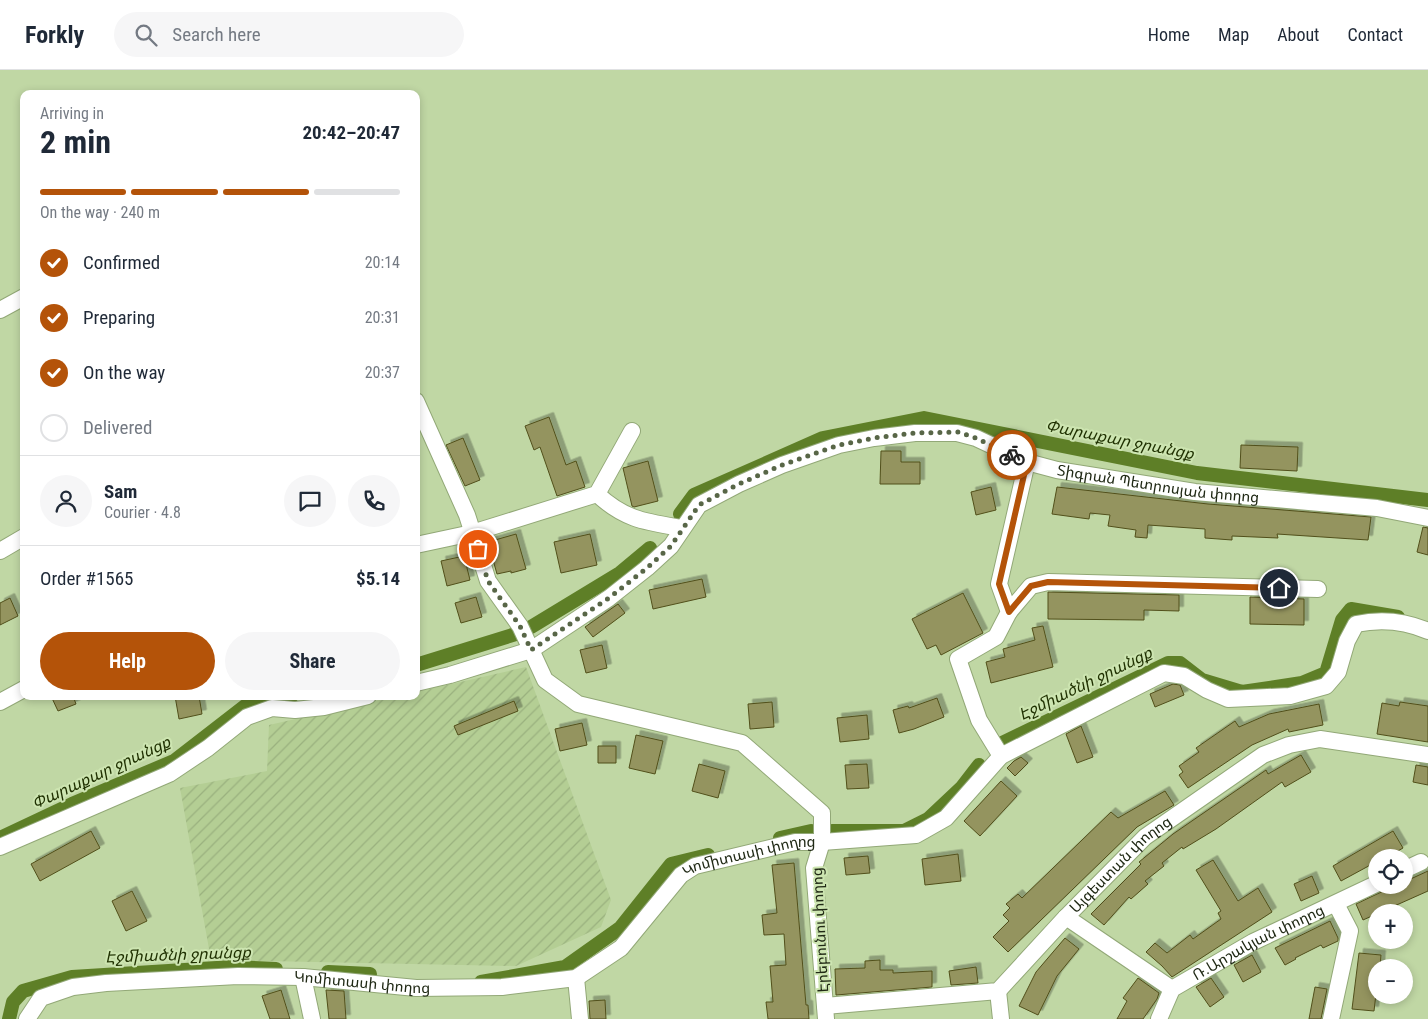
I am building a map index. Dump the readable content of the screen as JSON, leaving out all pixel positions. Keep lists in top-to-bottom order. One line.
{"streets":{"street":["Տիգրան Պետրոսյան փողոց","Կոմիտասի փողոց","Այգեստան փողոց","Էրեբունու փողոց","Ռ.Արշակյան փողոց"]},"crossings":[["Կոմիտասի փողոց","Էրեբունու փողոց"]],"water":["Փարաքար ջրանցք","Էջմիածնի ջրանցք"],"page":{"header":"Forkly","search":"Search here","nav":["Home","Map","About","Contact"],"heading":["2 min","Arriving in","20:42–20:47"],"panel":["Sam","Courier · 4.8","Order #1565","$5.14"],"bar":"On the way · 240 m","list":[["Confirmed","20:14"],["Preparing","20:31"],["On the way","20:37"],"Delivered"],"buttons":["Help","Share"],"map_buttons":["+","−"]}}
